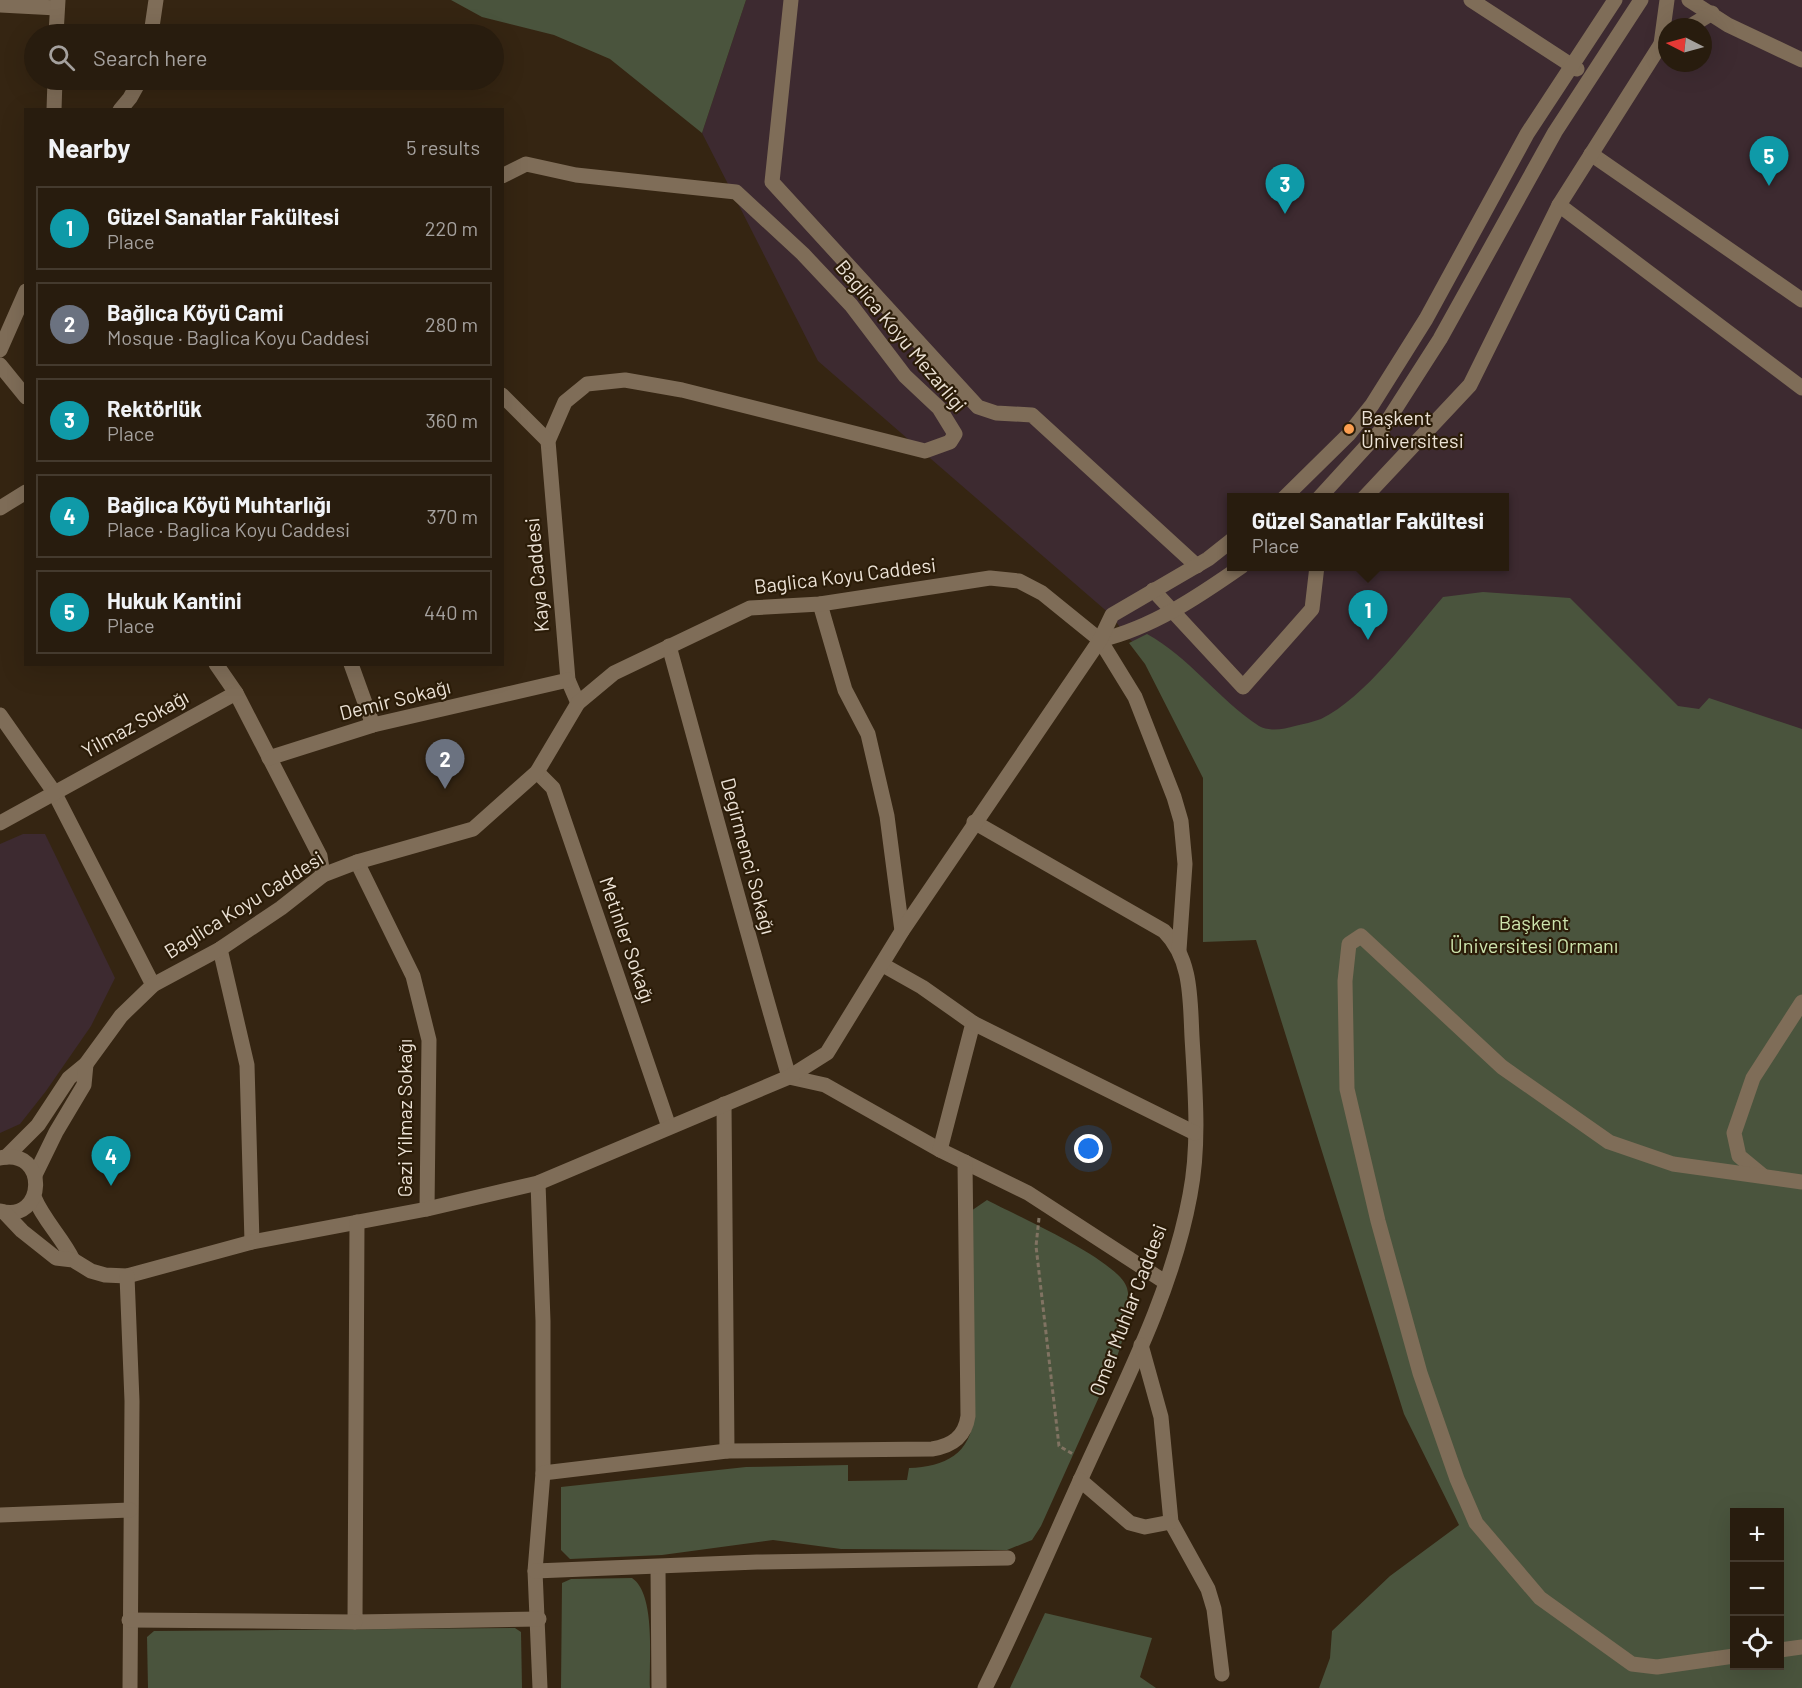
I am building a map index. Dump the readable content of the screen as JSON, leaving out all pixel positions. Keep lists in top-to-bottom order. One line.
{"streets":{"street":["Baglica Koyu Mezarligi","Kaya Caddesi","Baglica Koyu Caddesi","Demir Sokağı","Yilmaz Sokağı","Degirmenci Sokağı","Metinler Sokağı","Gazi Yilmaz Sokağı","Omer Muhlar Caddesi"]},"crossings":[["Baglica Koyu Mezarligi","Kaya Caddesi"],["Kaya Caddesi","Baglica Koyu Caddesi"],["Kaya Caddesi","Demir Sokağı"],["Baglica Koyu Caddesi","Degirmenci Sokağı"],["Baglica Koyu Caddesi","Metinler Sokağı"],["Baglica Koyu Caddesi","Gazi Yilmaz Sokağı"],["Baglica Koyu Caddesi","Omer Muhlar Caddesi"]],"parks":["Başkent Üniversitesi Ormanı"],"places":["Başkent Üniversitesi"],"north":"left","page":{"search":"Search here","heading":["Nearby","5 results"],"pins":["5","3","1","2","4"],"list":[{"mark":"1","name":"Güzel Sanatlar Fakültesi","note":"Place","value":"220 m"},{"mark":"2","name":"Bağlıca Köyü Cami","note":"Mosque · Baglica Koyu Caddesi","value":"280 m"},{"mark":"3","name":"Rektörlük","note":"Place","value":"360 m"},{"mark":"4","name":"Bağlıca Köyü Muhtarlığı","note":"Place · Baglica Koyu Caddesi","value":"370 m"},{"mark":"5","name":"Hukuk Kantini","note":"Place","value":"440 m"}],"popup":["Güzel Sanatlar Fakültesi","Place"],"map_buttons":["+","−"]}}
